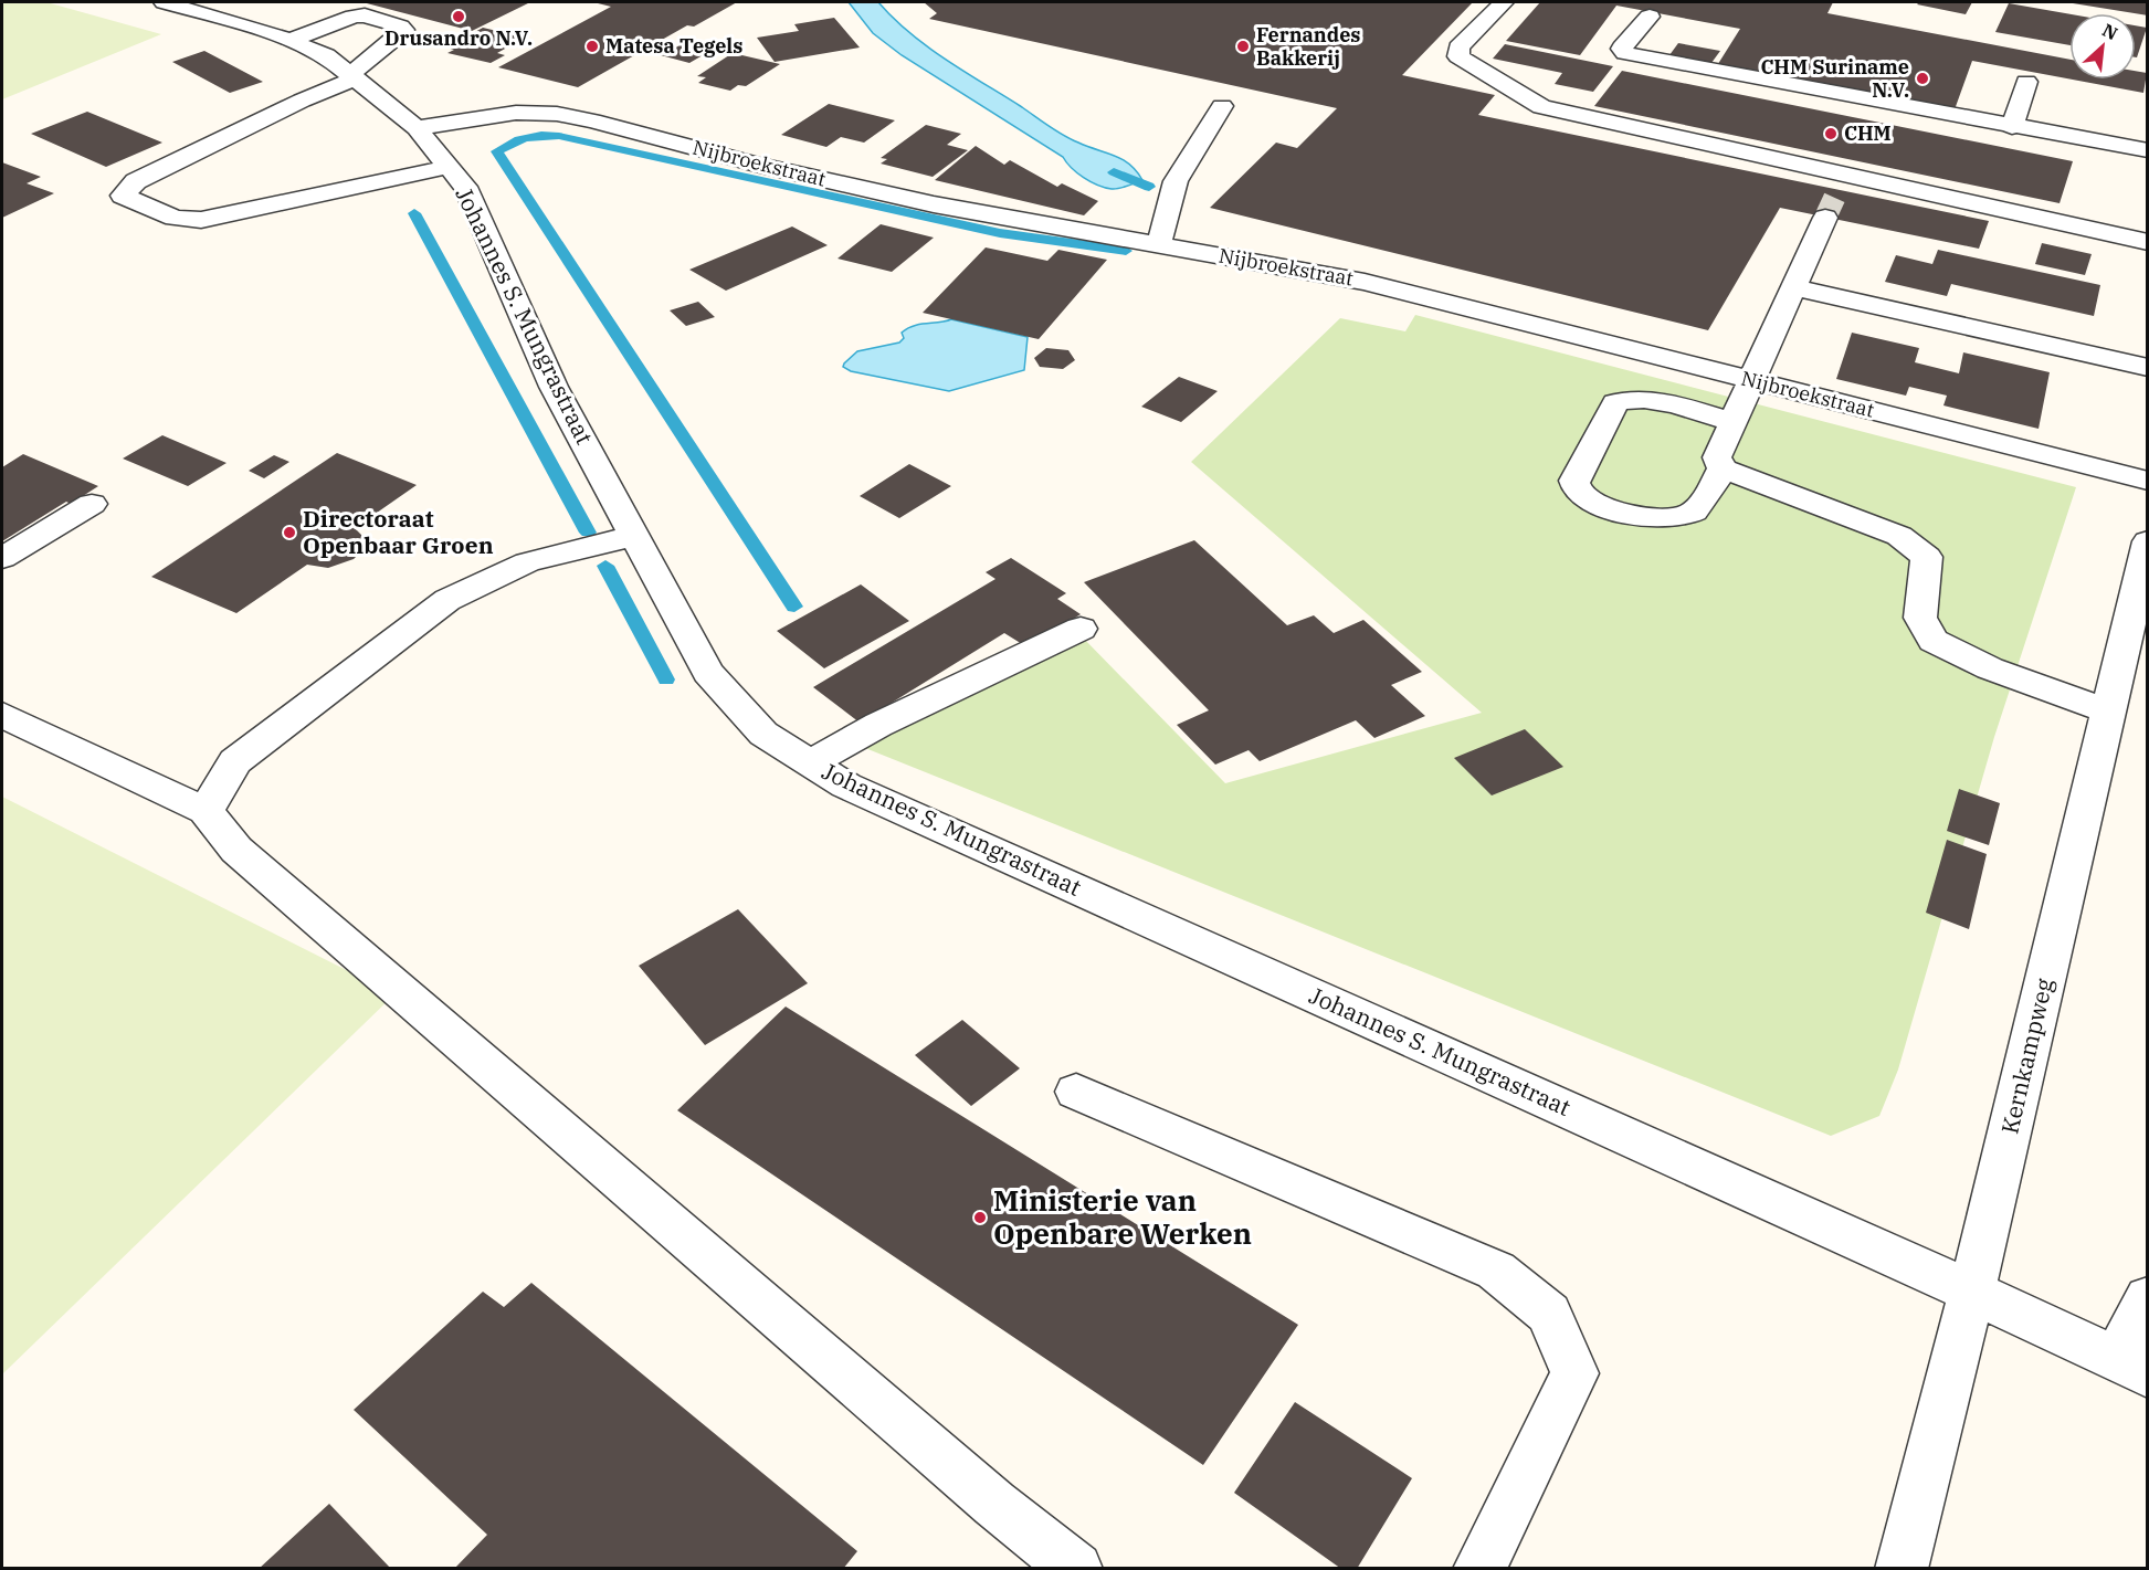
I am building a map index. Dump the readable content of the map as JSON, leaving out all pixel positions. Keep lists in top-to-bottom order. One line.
{"streets":{"street":["Nijbroekstraat","Johannes S. Mungrastraat","Kernkampweg"]},"crossings":[["Nijbroekstraat","Johannes S. Mungrastraat"],["Johannes S. Mungrastraat","Kernkampweg"]],"places":["Drusandro N.V.","Matesa Tegels","Fernandes Bakkerij","CHM Suriname N.V.","CHM","Directoraat Openbaar Groen","Ministerie van Openbare Werken"],"north":"top right"}
